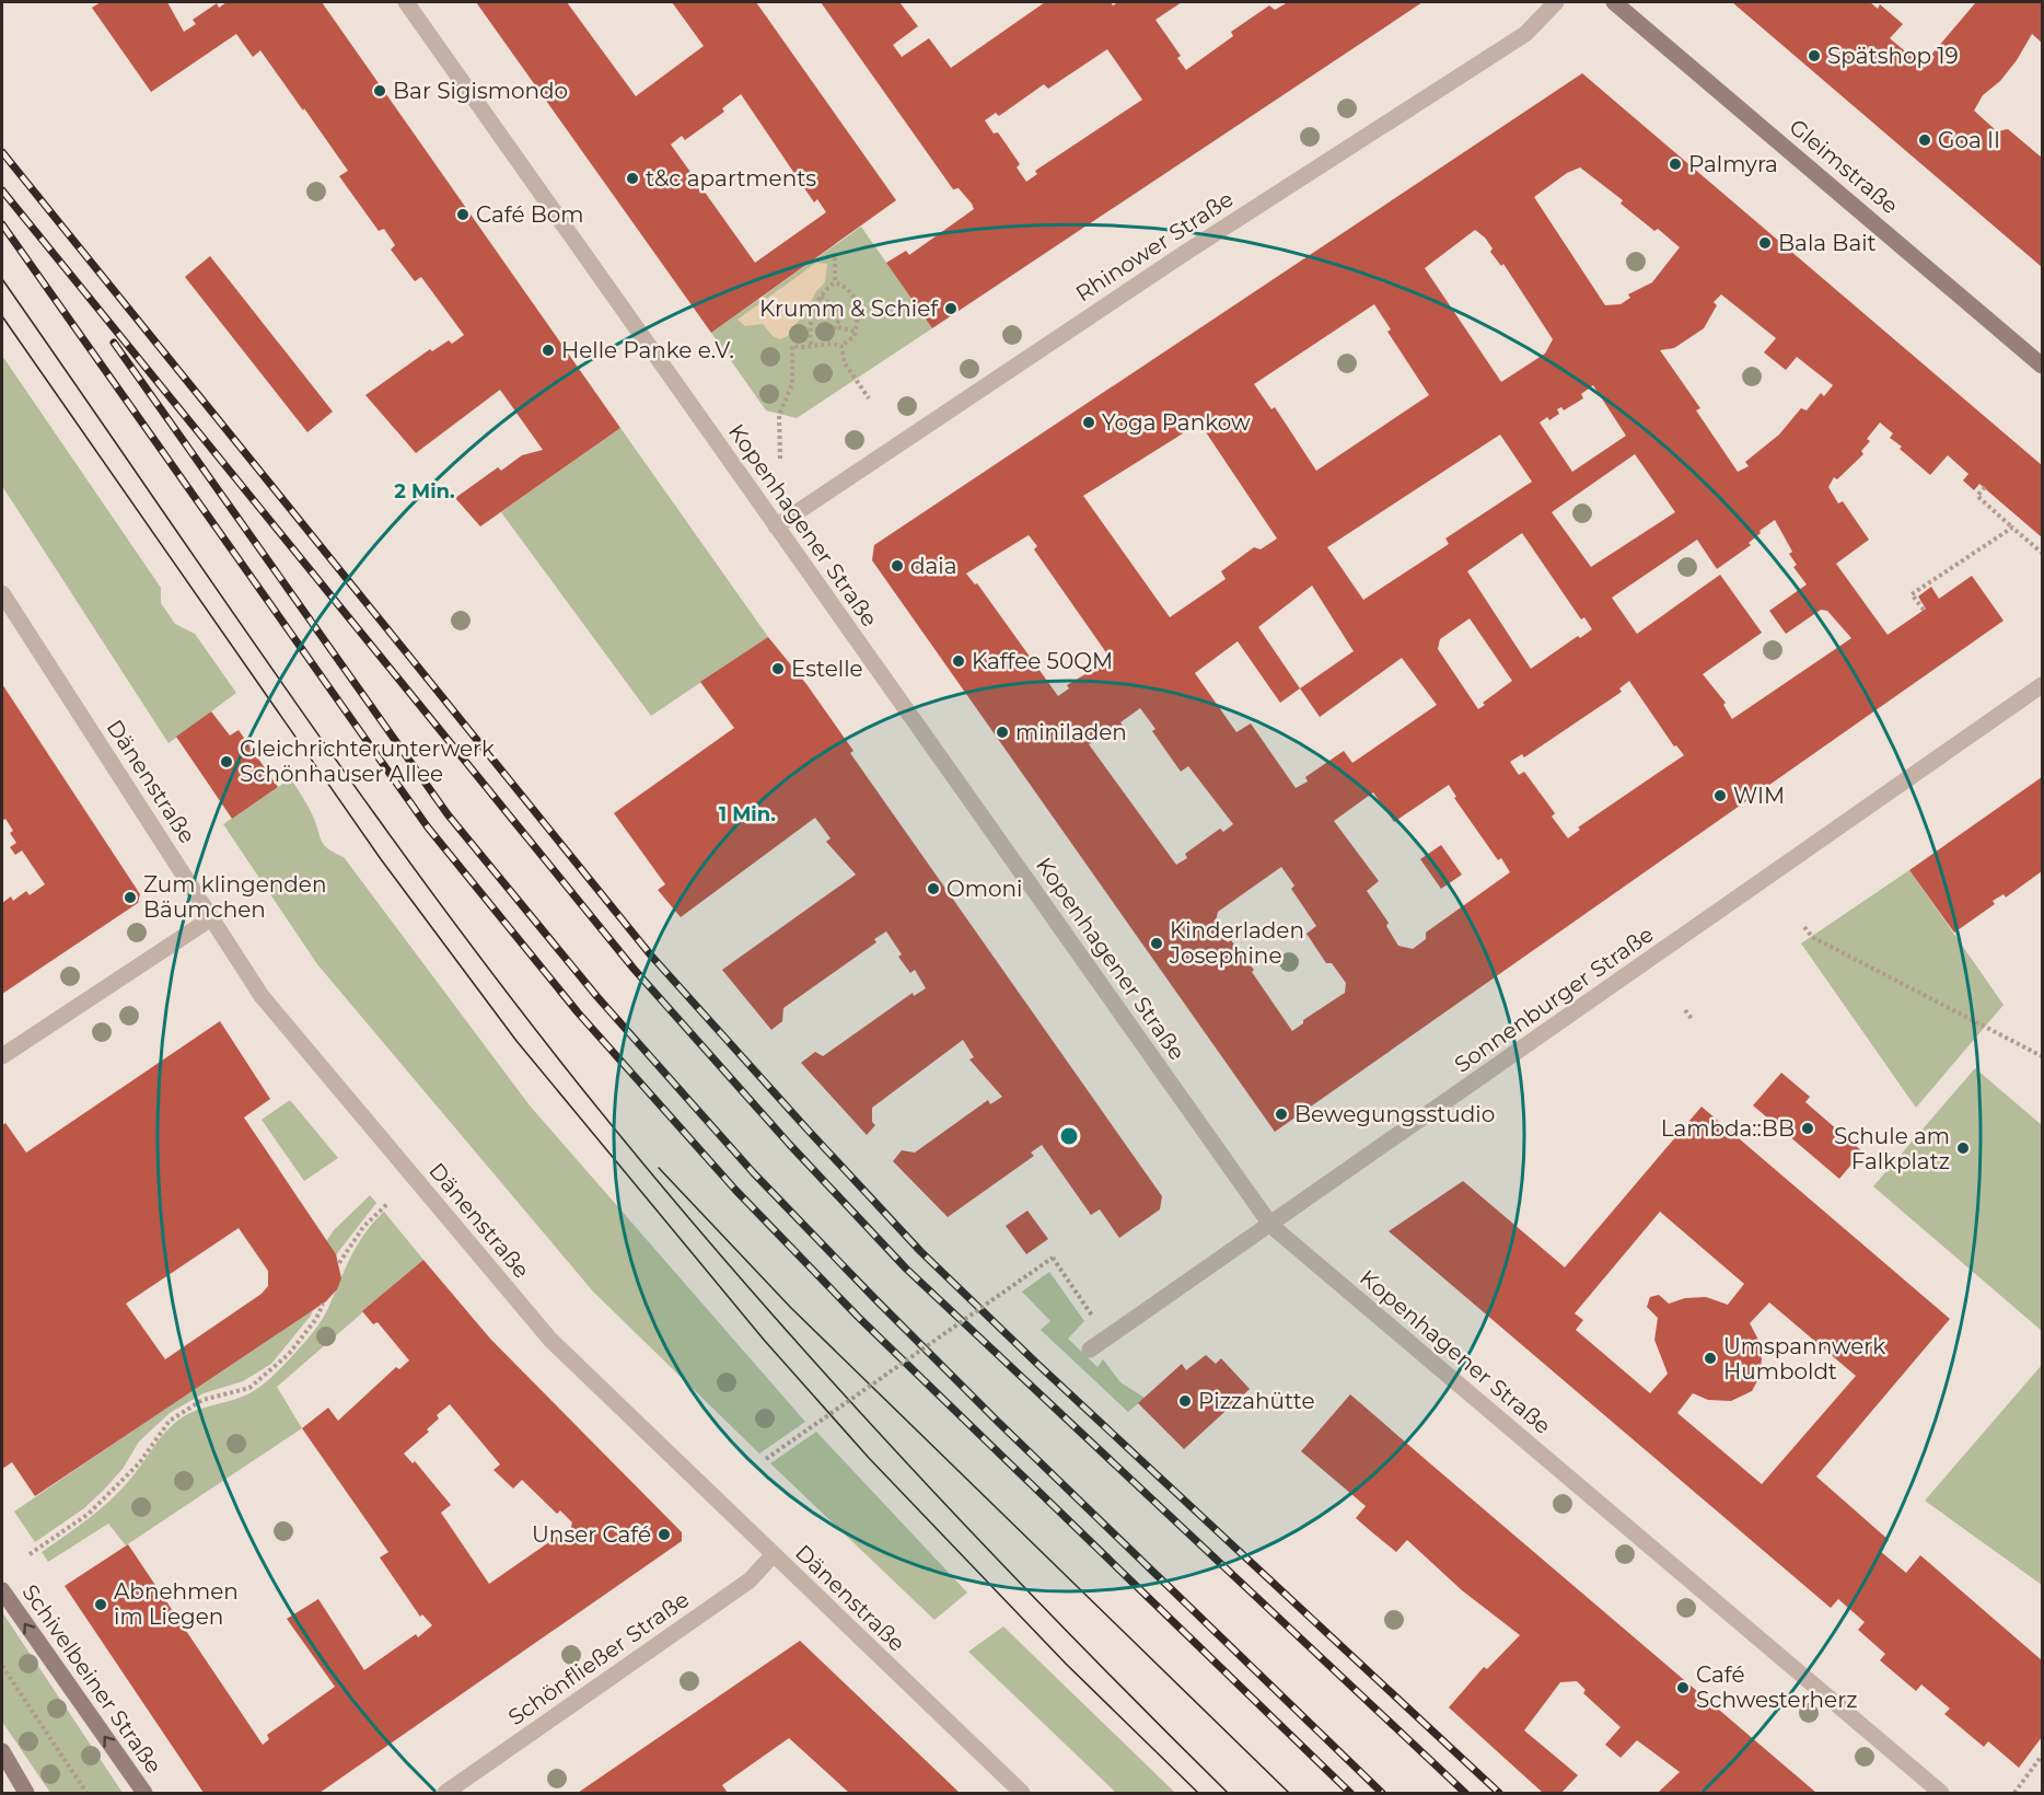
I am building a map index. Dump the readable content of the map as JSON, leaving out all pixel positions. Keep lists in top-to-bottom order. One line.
{"streets":{"street":["Gleimstraße","Rhinower Straße","Kopenhagener Straße","Dänenstraße","Sonnenburger Straße","Schönfließer Straße","Schivelbeiner Straße"]},"crossings":[["Rhinower Straße","Kopenhagener Straße"],["Kopenhagener Straße","Sonnenburger Straße"],["Dänenstraße","Schönfließer Straße"]],"one_way":["Schivelbeiner Straße"],"places":["Spätshop 19","Bar Sigismondo","Goa II","Palmyra","t&c apartments","Café Bom","Bala Bait","Krumm & Schief","Helle Panke e.V.","Yoga Pankow","daia","Kaffee 50QM","Estelle","miniladen","Gleichrichterunterwerk Schönhauser Allee","WIM","Omoni","Zum klingenden Bäumchen","Kinderladen Josephine","Bewegungsstudio","Lambda::BB","Schule am Falkplatz","Umspannwerk Humboldt","Pizzahütte","Unser Café","Abnehmen im Liegen","Café Schwesterherz"],"rings":["2 Min.","1 Min."]}
